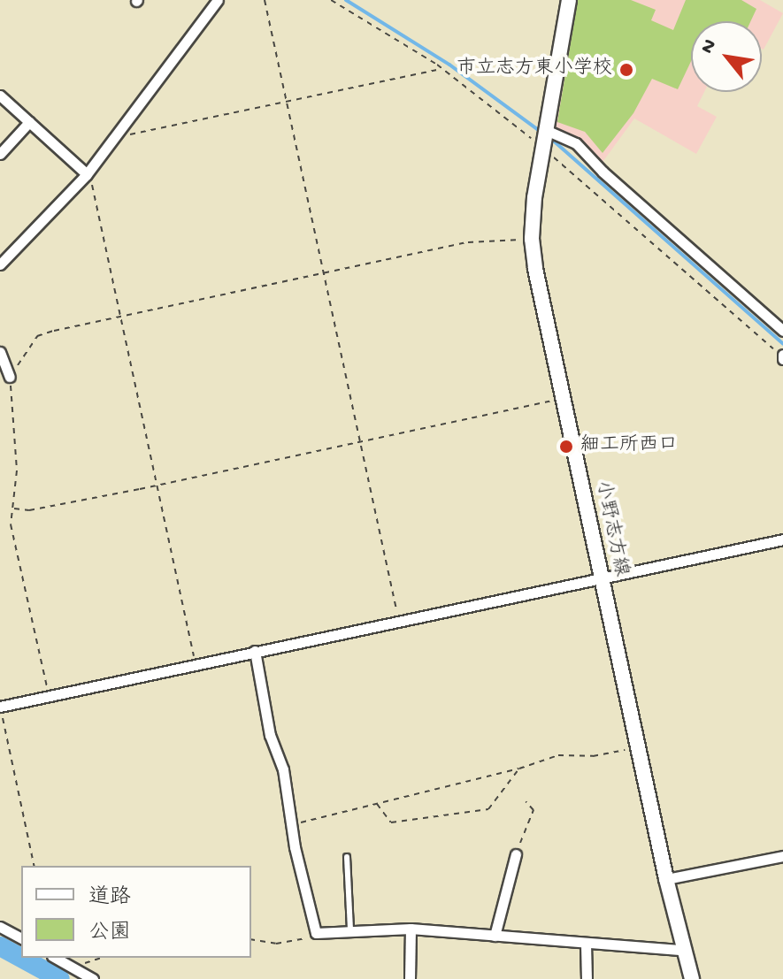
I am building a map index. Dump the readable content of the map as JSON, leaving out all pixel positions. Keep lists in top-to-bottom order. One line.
{"streets":{"main road":["小野志方線"]},"places":["市立志方東小学校","細工所西口"],"legend":["道路","公園"],"north":"top left"}
